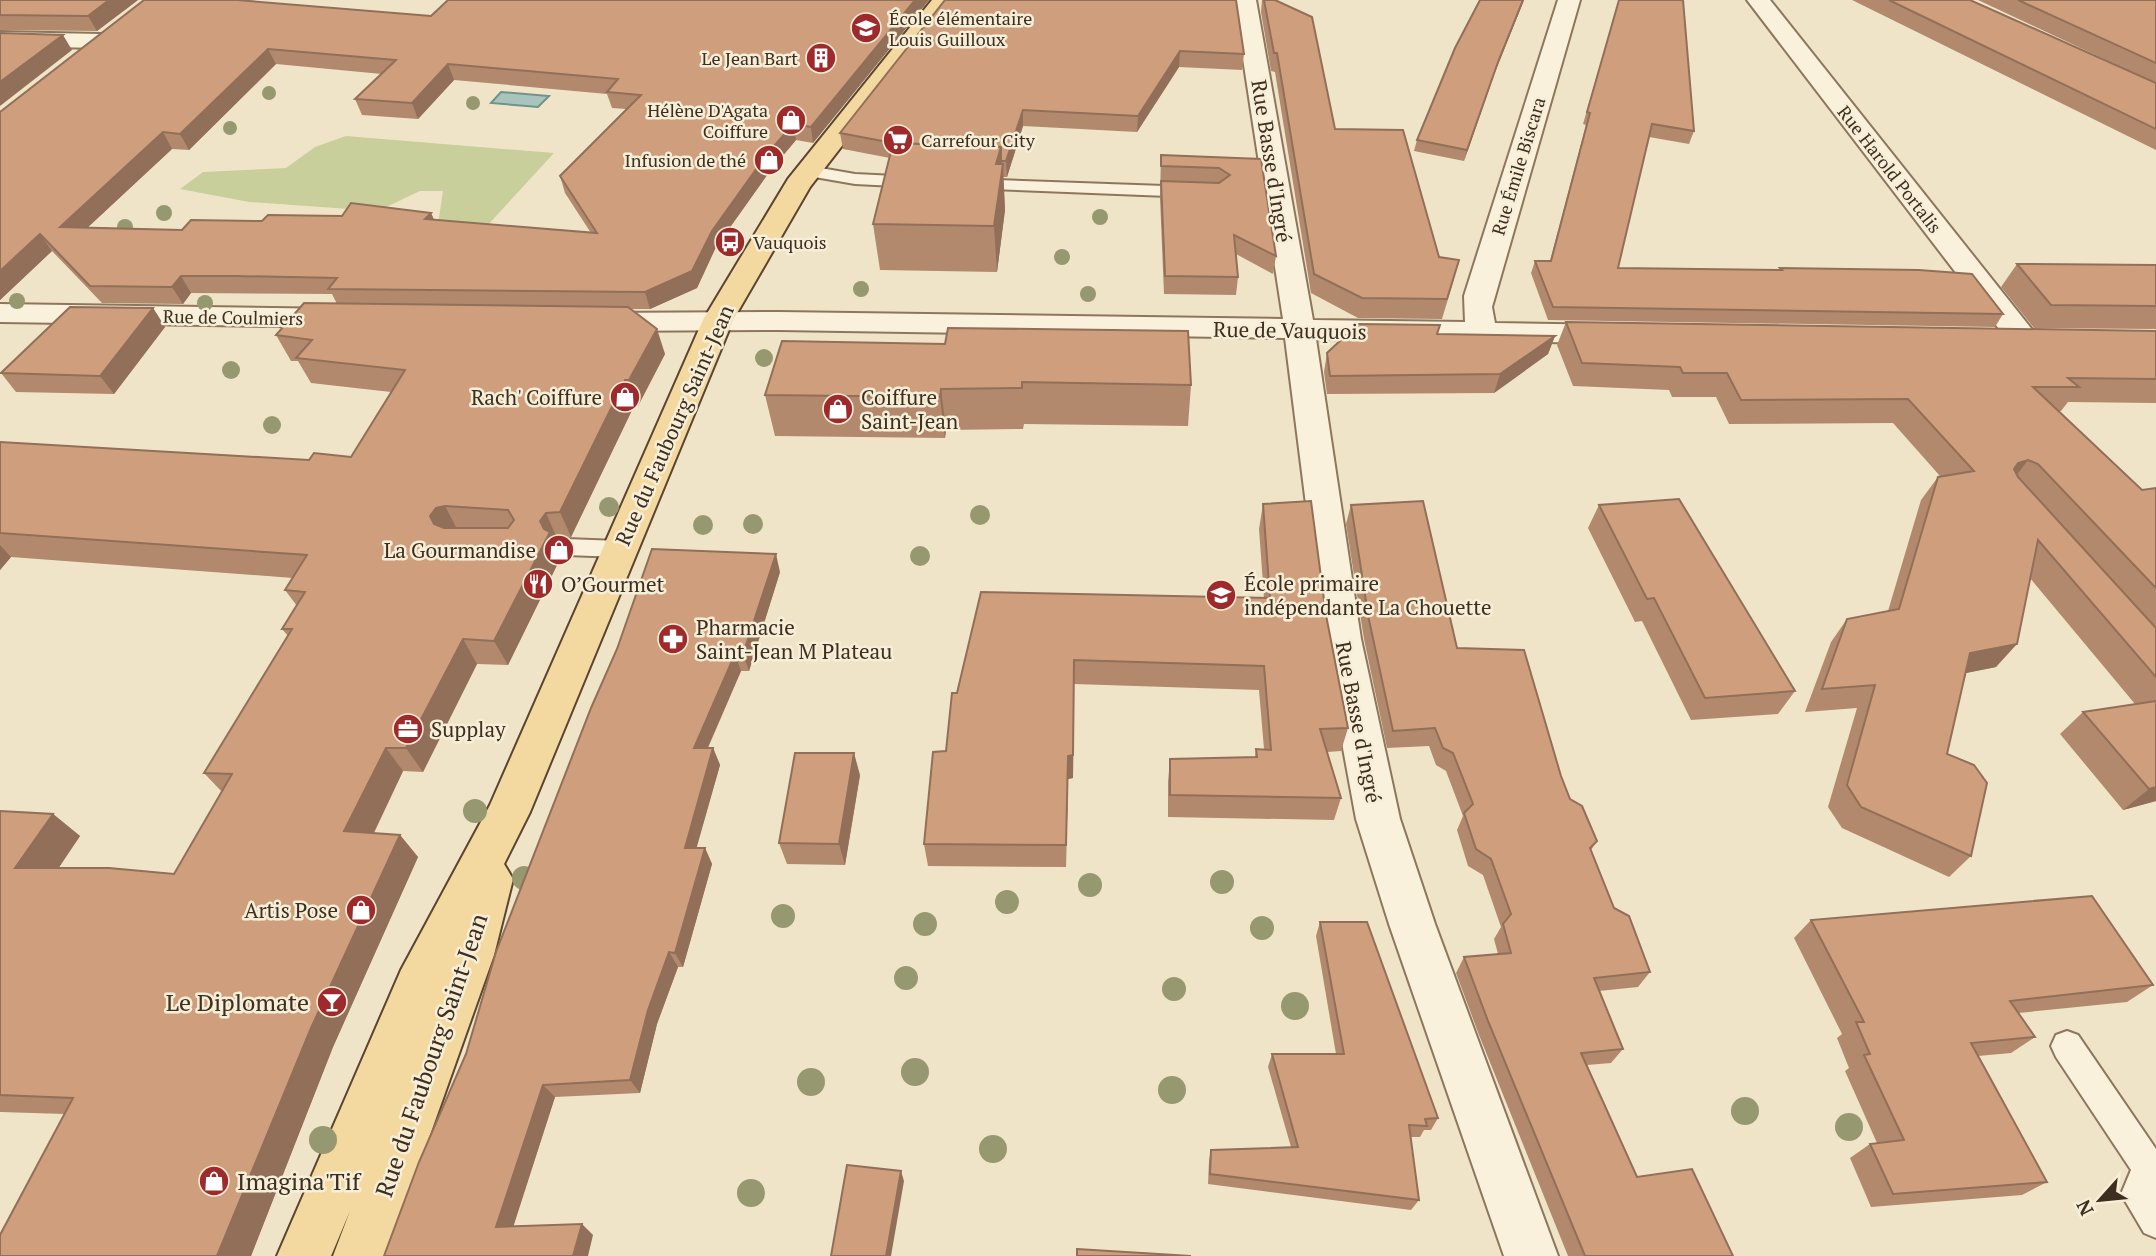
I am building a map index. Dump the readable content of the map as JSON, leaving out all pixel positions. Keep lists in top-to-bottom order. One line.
{"streets":{"main road":["Rue du Faubourg Saint-Jean"],"street":["Rue Basse d'Ingré","Rue Émile Biscara","Rue Harold Portalis","Rue de Coulmiers","Rue de Vauquois"]},"crossings":[["Rue Basse d'Ingré","Rue de Vauquois"],["Rue Émile Biscara","Rue de Vauquois"],["Rue de Vauquois","Rue du Faubourg Saint-Jean"]],"places":{"school or university":["École élémentaire Louis Guilloux","École primaire indépendante La Chouette"],"building":["Le Jean Bart"],"shop":["Hélène D'Agata Coiffure","Infusion de thé","Rach' Coiffure","Coiffure Saint-Jean","La Gourmandise","Artis Pose","Imagina'Tif"],"supermarket":["Carrefour City"],"bus stop":["Vauquois"],"restaurant":["O’Gourmet"],"pharmacy":["Pharmacie Saint-Jean M Plateau"],"office":["Supplay"],"bar":["Le Diplomate"]},"north":"bottom left"}
